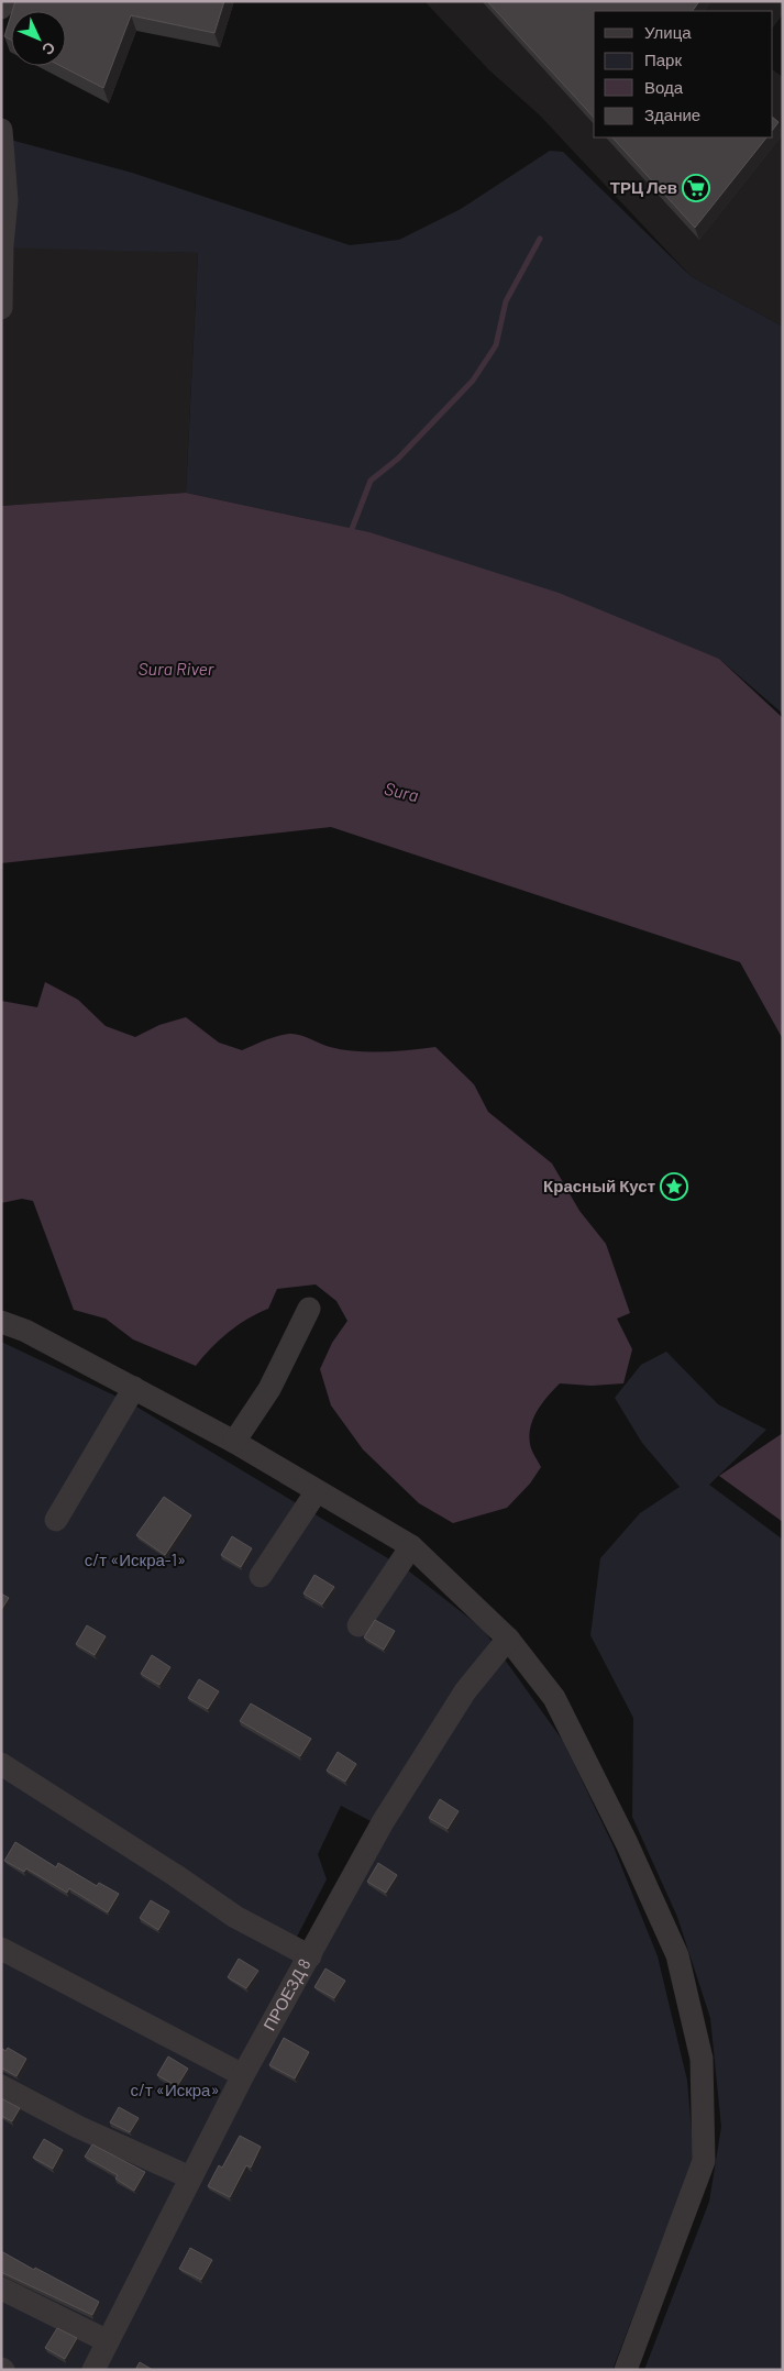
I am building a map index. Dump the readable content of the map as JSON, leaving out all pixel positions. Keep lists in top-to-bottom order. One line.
{"streets":{"street":["ПРОЕЗД 8"]},"water":["Sura River","Sura"],"parks":["с/т «Искра-1»","с/т «Искра»"],"places":{"supermarket":["ТРЦ Лев"],"place":["Красный Куст"]},"legend":["Улица","Парк","Вода","Здание"],"north":"bottom right"}
